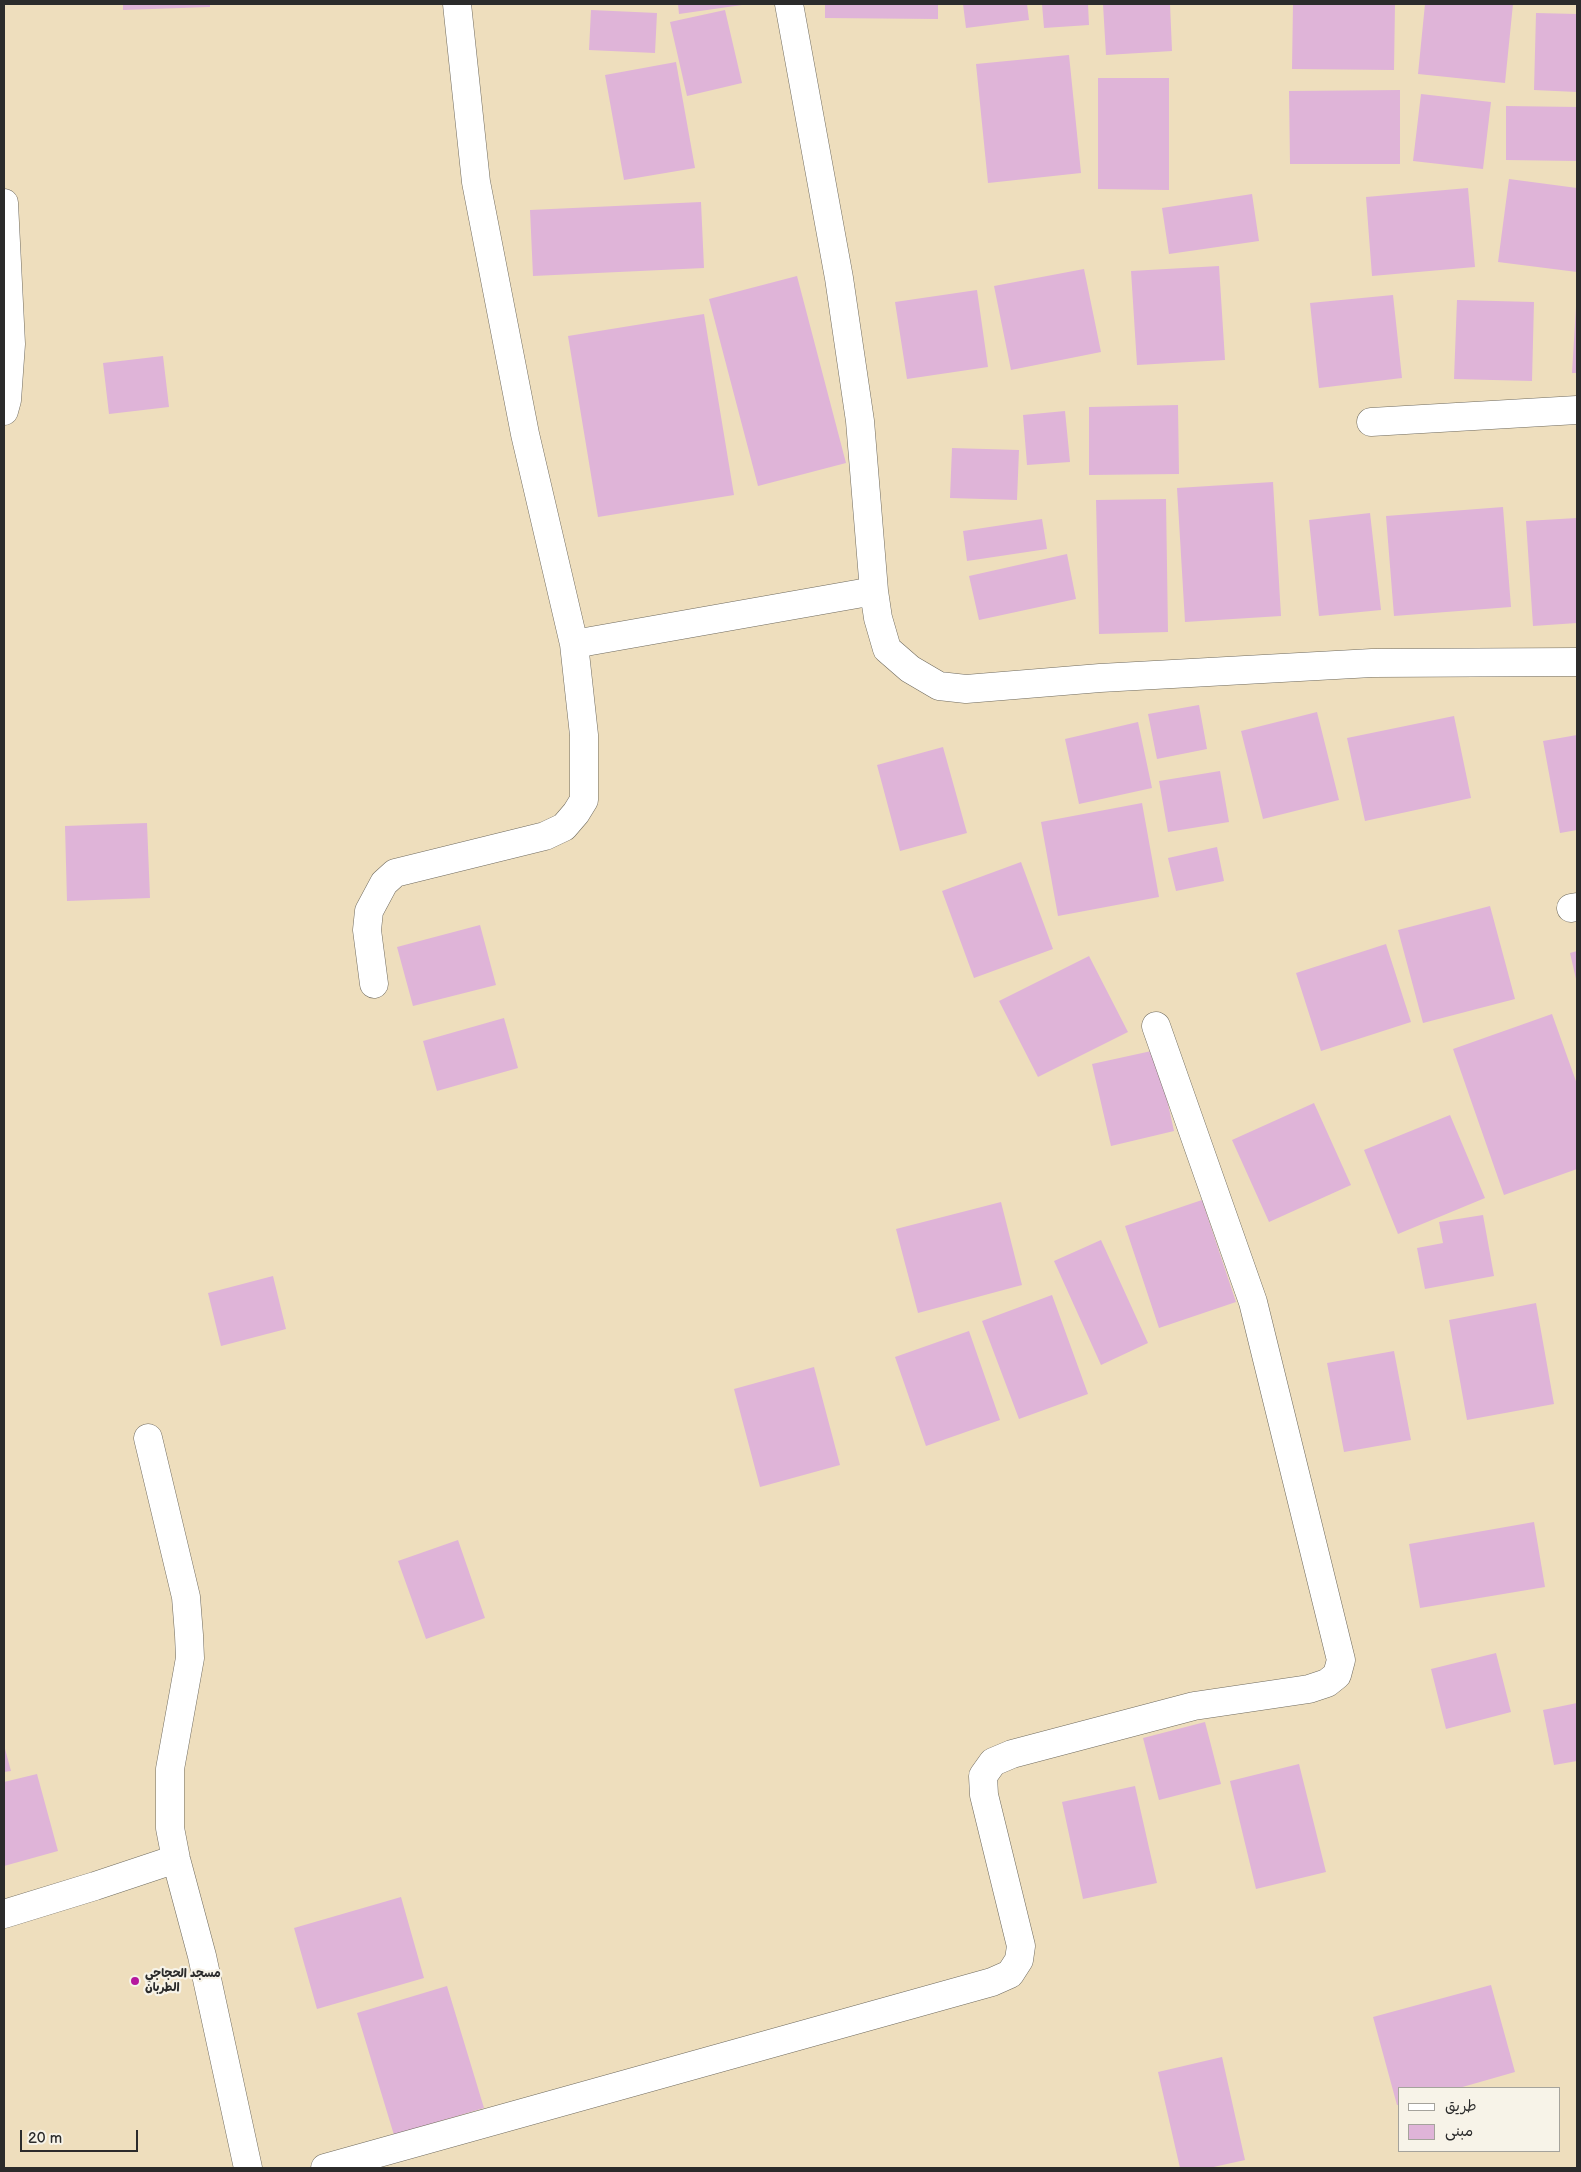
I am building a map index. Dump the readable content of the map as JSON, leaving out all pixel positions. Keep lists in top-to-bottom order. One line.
{"places":["مسجد الحجاجي الطربان"],"legend":["طريق","مبنى"],"scale_bar":"20 m"}
